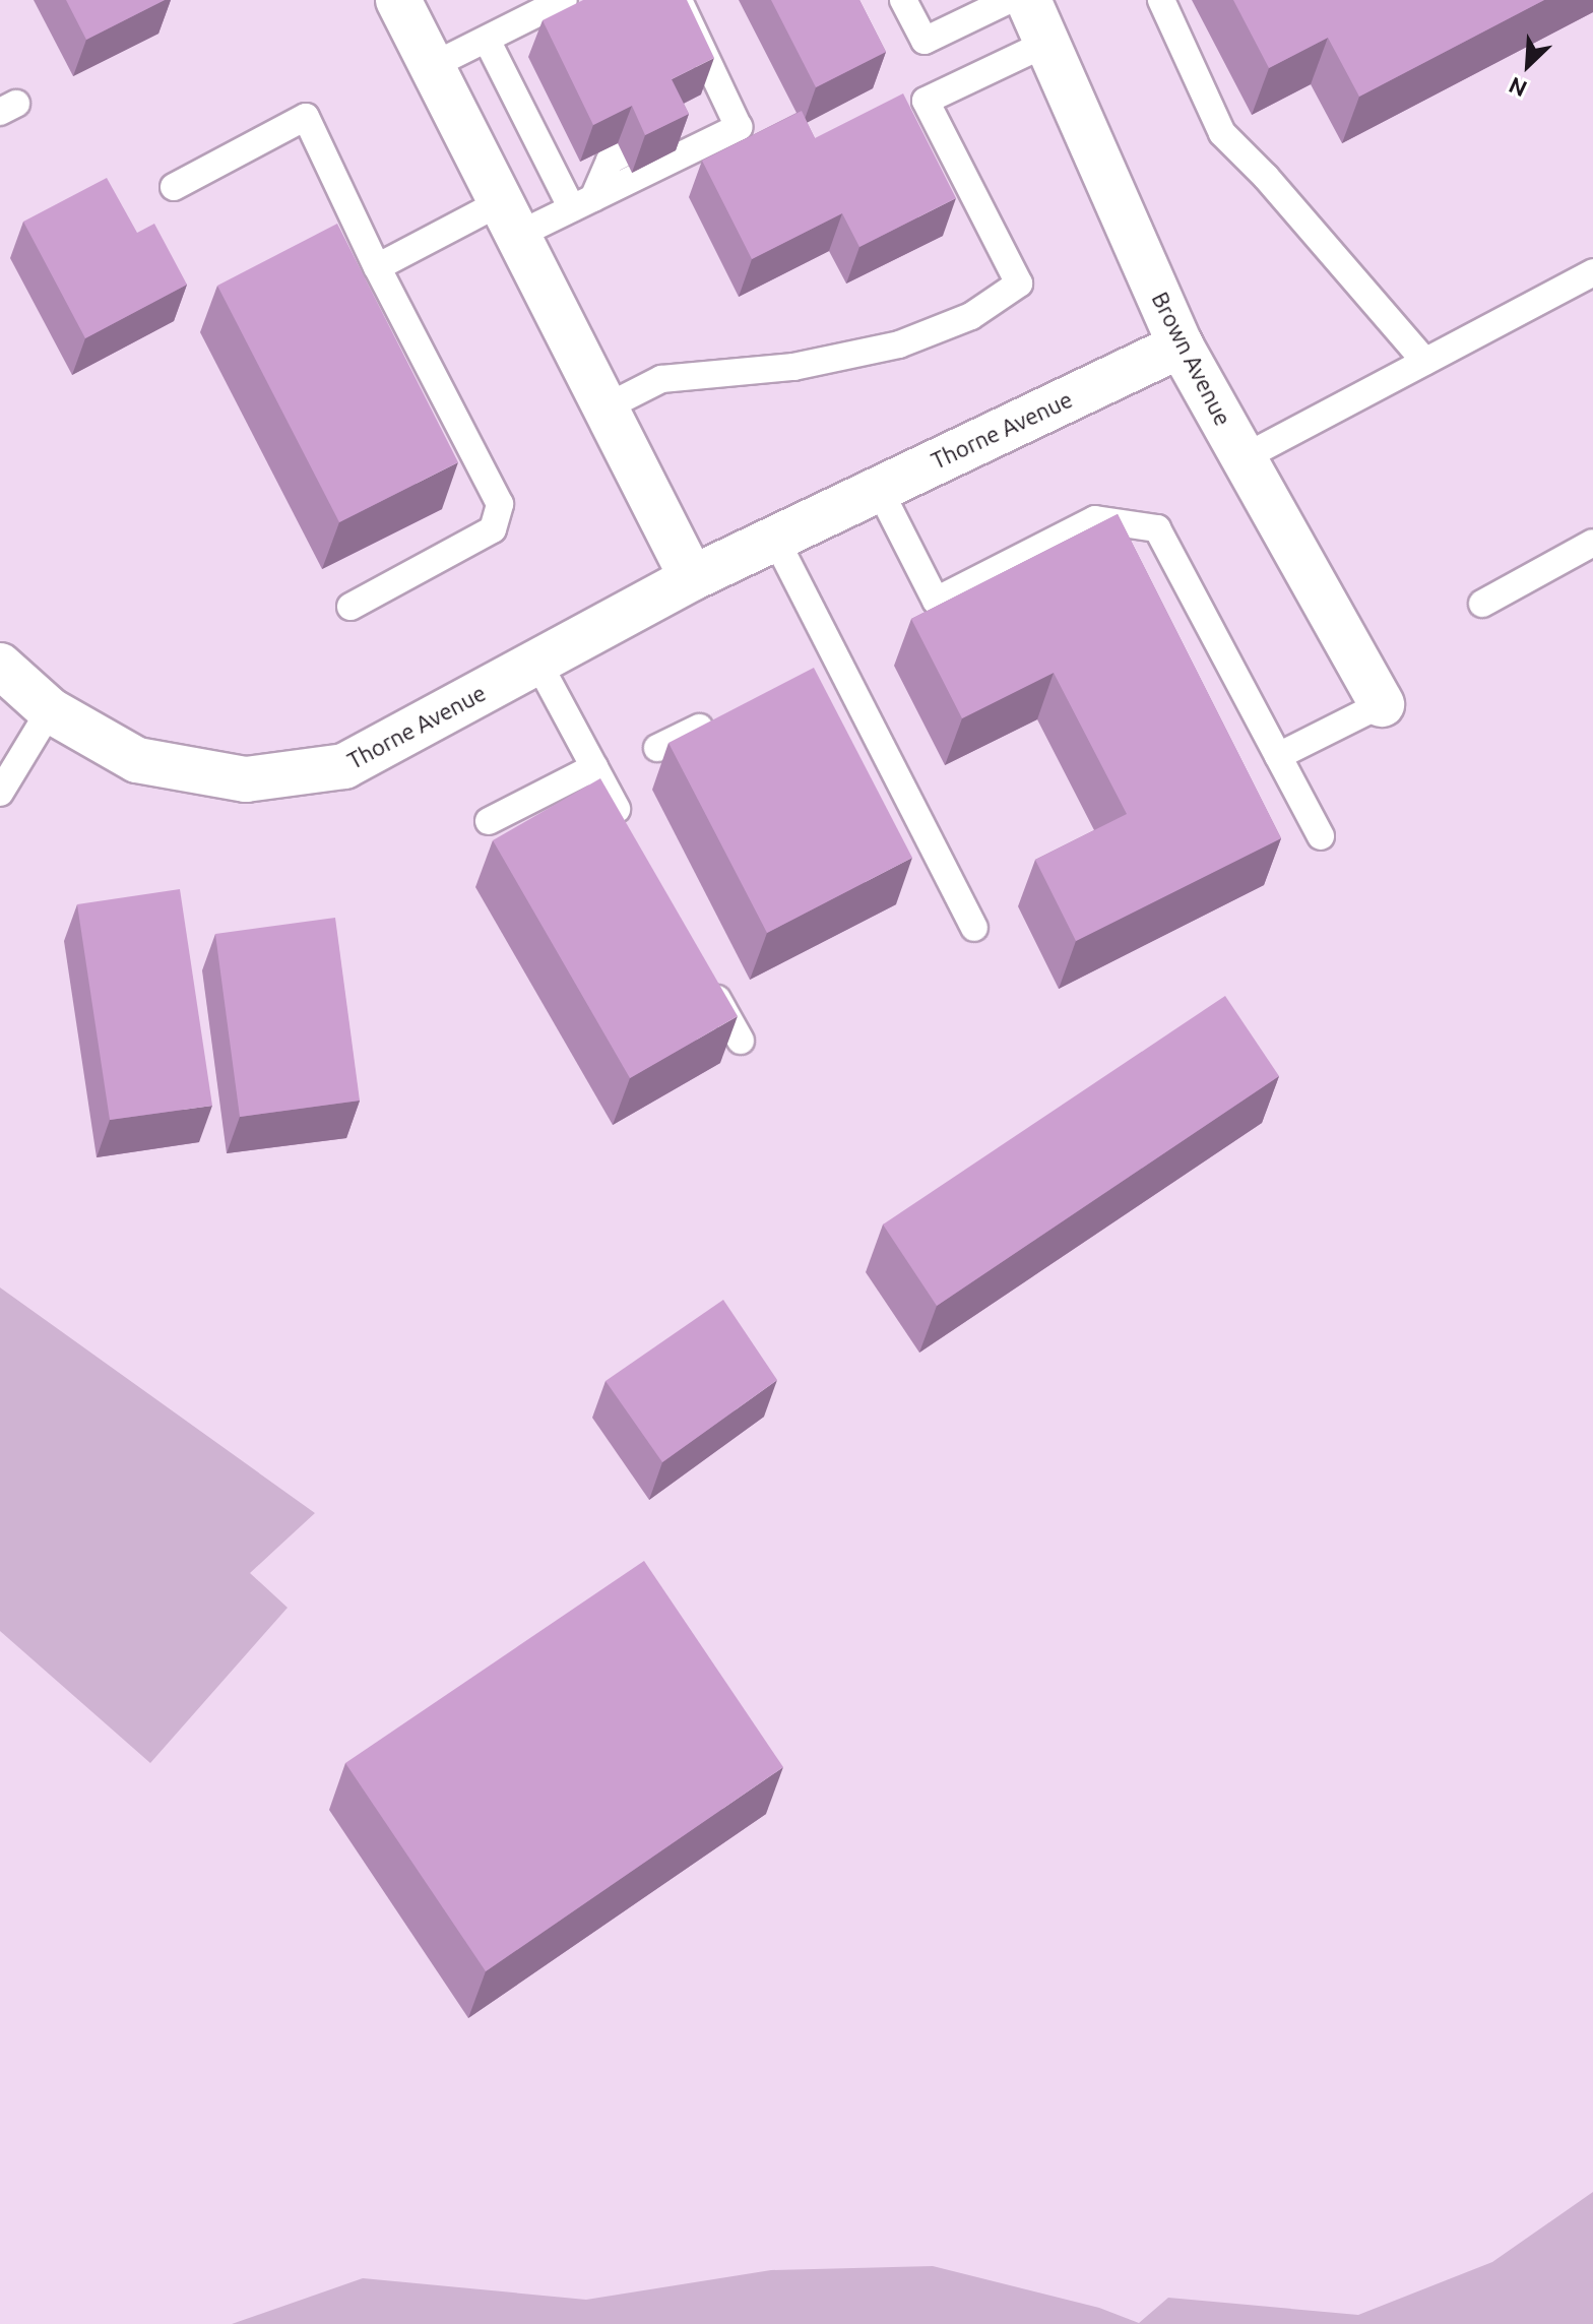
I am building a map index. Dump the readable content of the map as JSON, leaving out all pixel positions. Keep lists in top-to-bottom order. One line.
{"streets":{"street":["Brown Avenue","Thorne Avenue"]},"crossings":[["Brown Avenue","Thorne Avenue"]],"north":"bottom left"}
